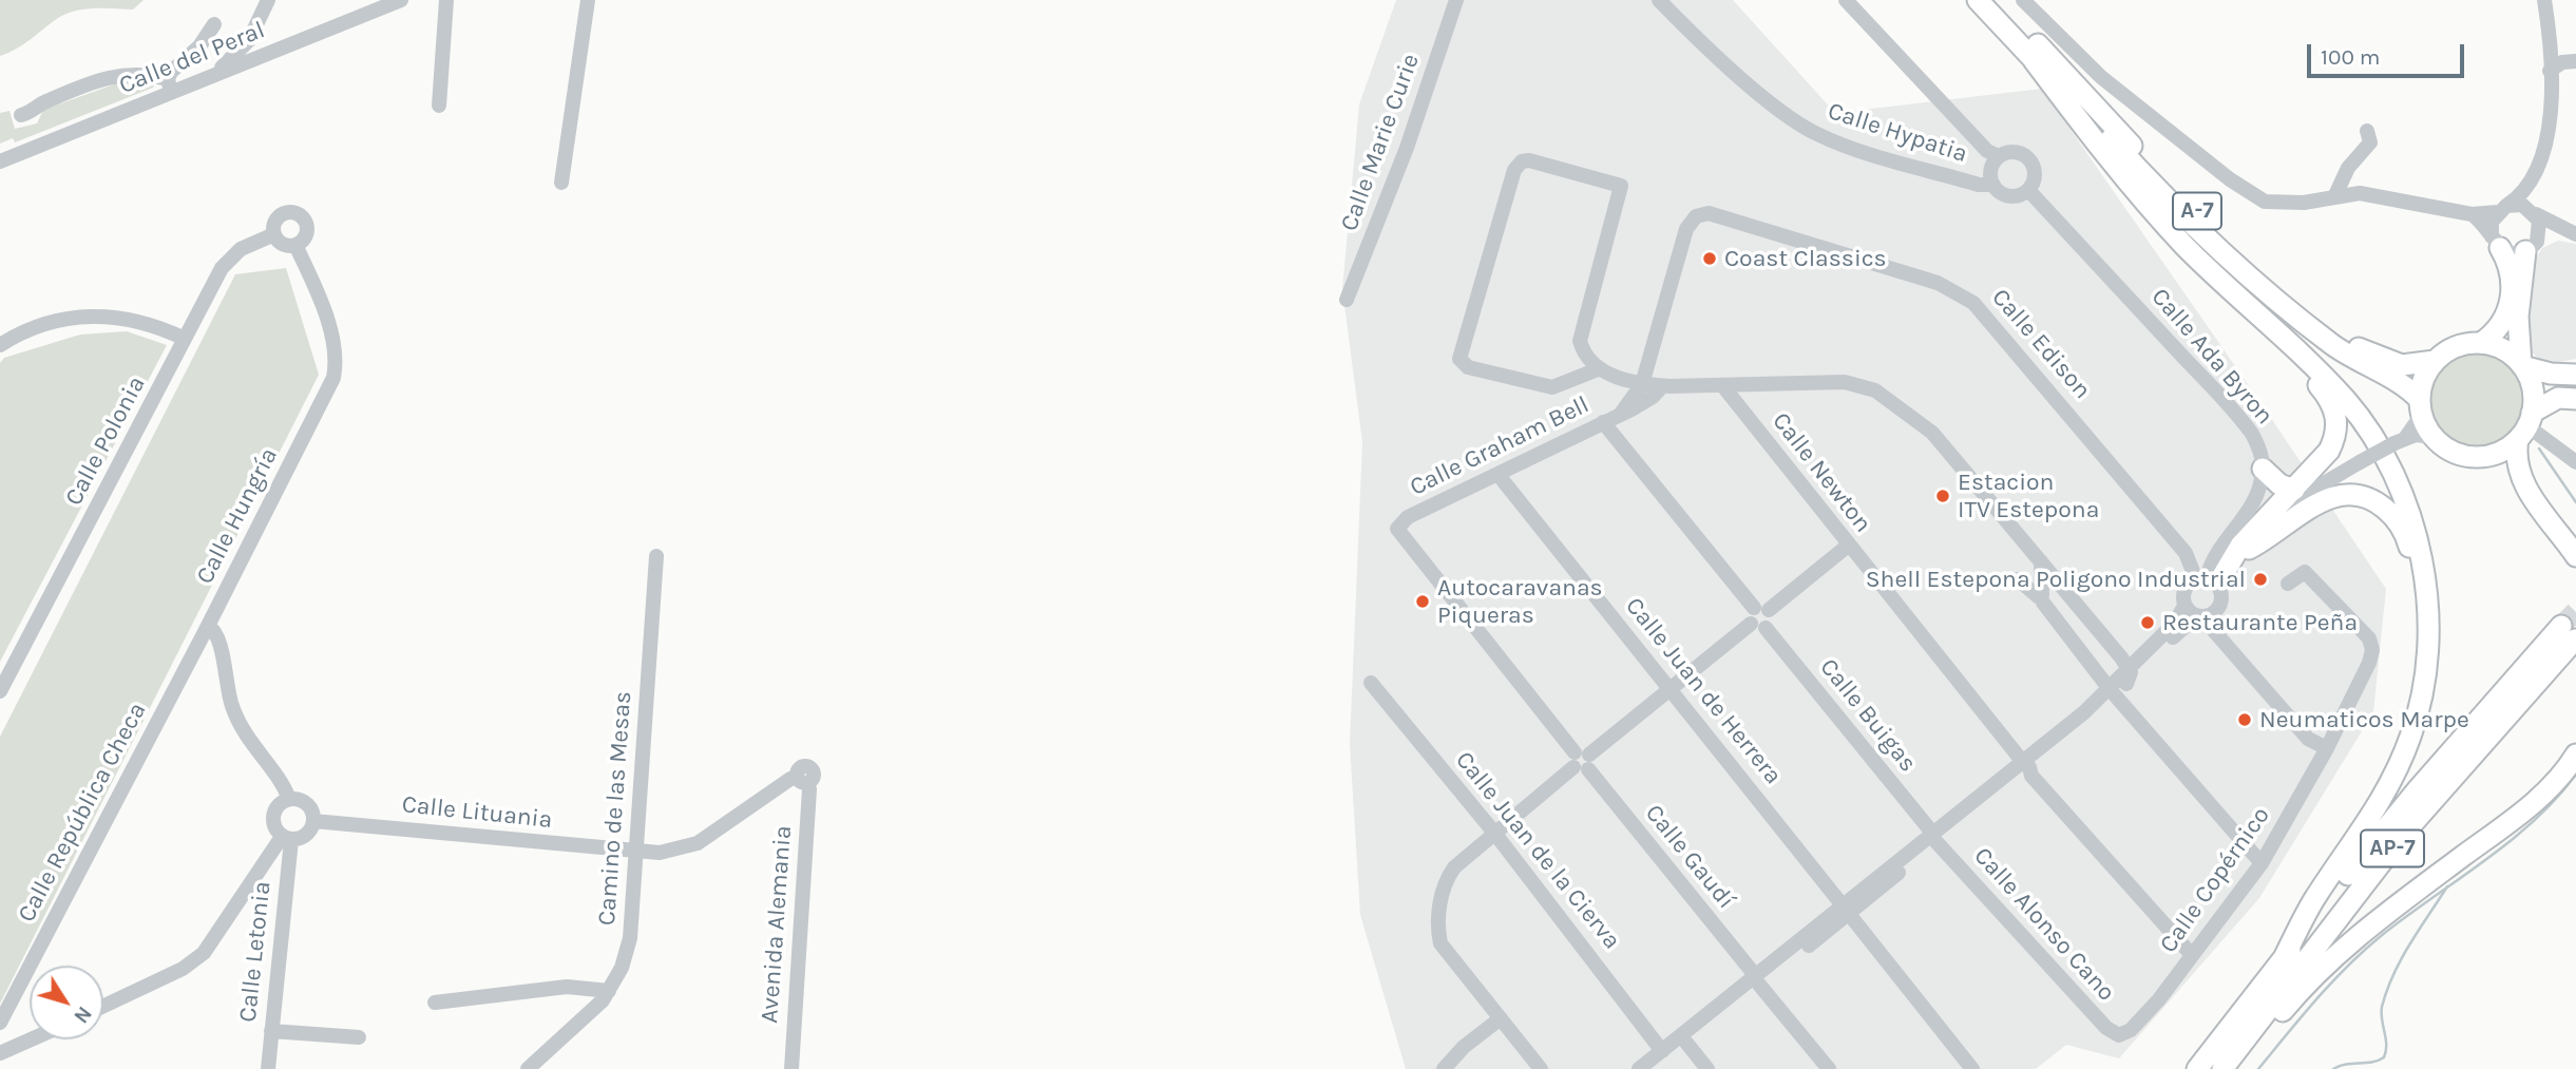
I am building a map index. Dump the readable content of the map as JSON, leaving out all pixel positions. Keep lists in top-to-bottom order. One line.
{"streets":{"highway":["A-7","AP-7"],"street":["Calle del Peral","Calle Hypatia","Calle Marie Curie","Calle Edison","Calle Ada Byron","Calle Polonia","Calle Graham Bell","Calle Newton","Calle Hungría","Calle Juan de Herrera","Calle Buigas","Camino de las Mesas","Calle República Checa","Calle Lituania","Calle Juan de la Cierva","Calle Gaudí","Calle Copérnico","Avenida Alemania","Calle Alonso Cano","Calle Letonia"]},"crossings":[["Calle Hypatia","Calle Ada Byron"],["Calle Edison","Calle Graham Bell"],["Calle Polonia","Calle Hungría"],["Calle Graham Bell","Calle Juan de Herrera"],["Calle Graham Bell","Calle Buigas"],["Calle Graham Bell","Calle Gaudí"],["Calle Newton","Calle Copérnico"],["Calle Hungría","Calle República Checa"],["Calle Buigas","Calle Alonso Cano"],["Camino de las Mesas","Calle Lituania"],["Calle Lituania","Avenida Alemania"],["Calle Lituania","Calle Letonia"],["Calle Copérnico","Calle Alonso Cano"]],"places":["Coast Classics","Estacion ITV Estepona","Shell Estepona Poligono Industrial","Autocaravanas Piqueras","Restaurante Peña","Neumaticos Marpe"],"scale_bar":"100 m","north":"bottom right"}
